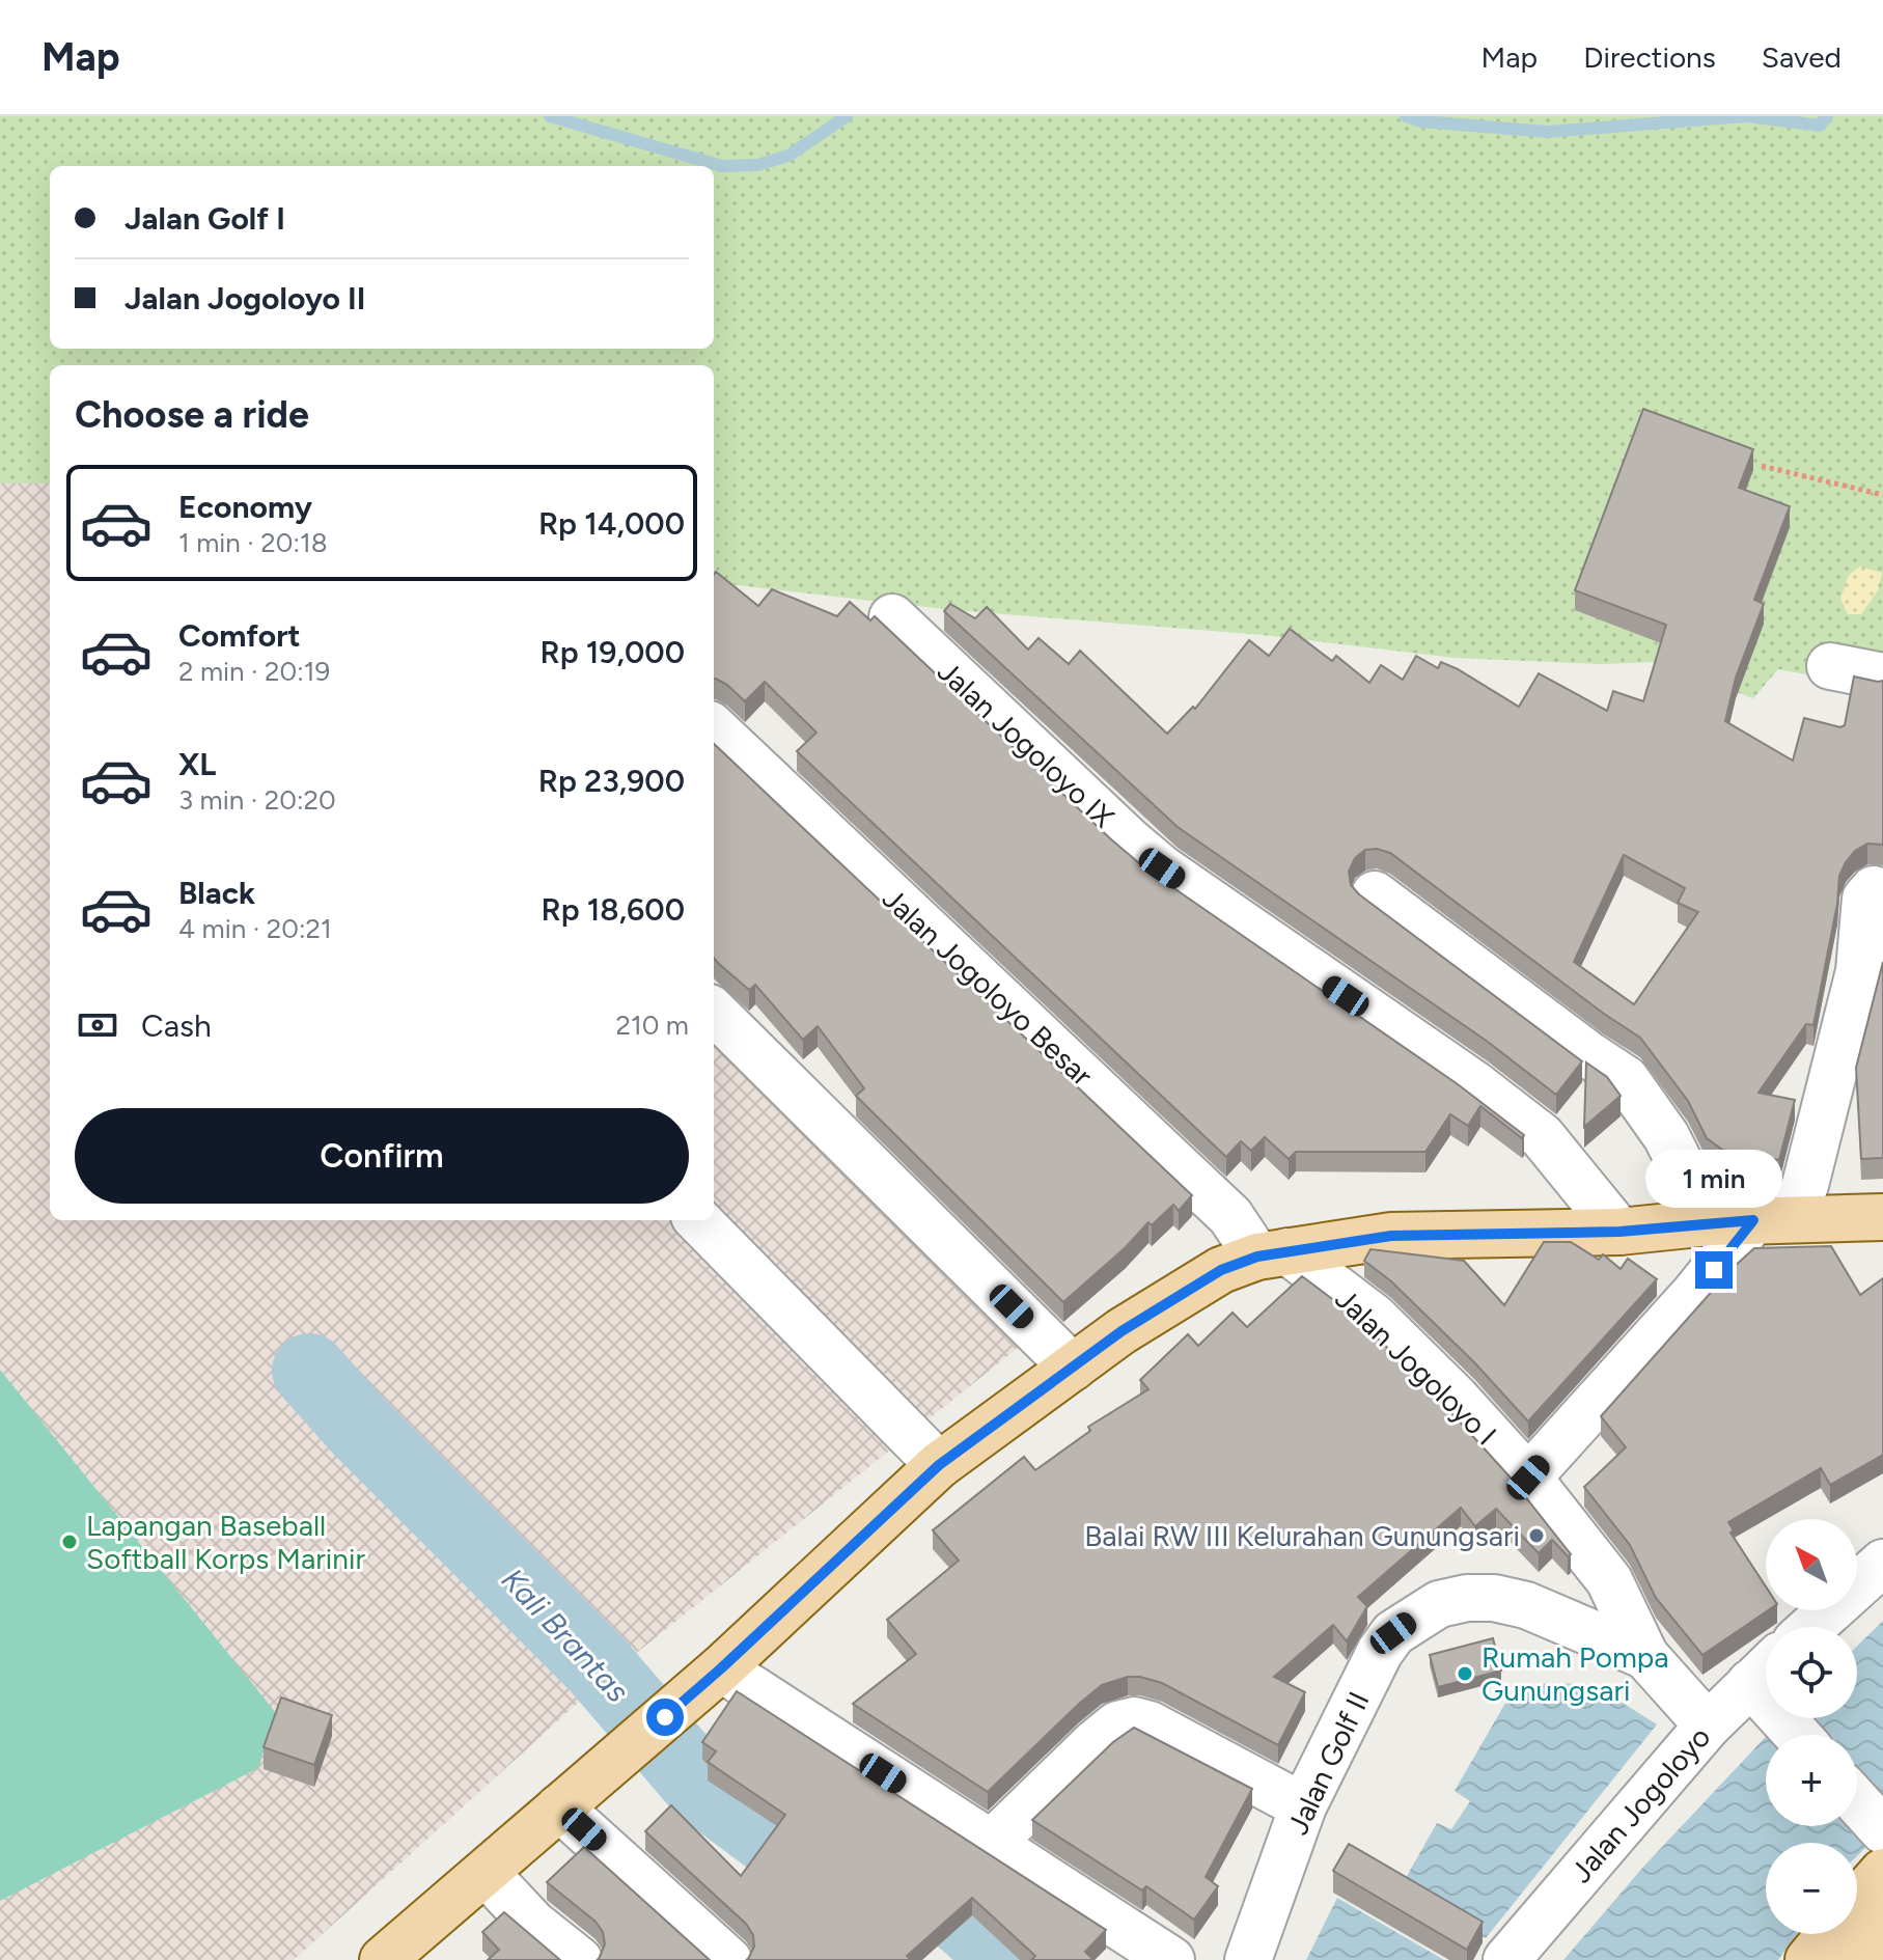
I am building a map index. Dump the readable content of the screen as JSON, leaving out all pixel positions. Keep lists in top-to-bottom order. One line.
{"streets":{"street":["Jalan Jogoloyo IX","Jalan Jogoloyo Besar","Jalan Jogoloyo I","Jalan Golf II","Jalan Jogoloyo"]},"crossings":[["Jalan Jogoloyo Besar","Jalan Jogoloyo I"],["Jalan Jogoloyo I","Jalan Golf II"],["Jalan Golf II","Jalan Jogoloyo"]],"water":["Kali Brantas"],"places":["Balai RW III Kelurahan Gunungsari","Lapangan Baseball Softball Korps Marinir","Rumah Pompa Gunungsari"],"north":"top left","page":{"header":"Map","nav":["Map","Directions","Saved"],"banner":["Jalan Golf I","Jalan Jogoloyo II"],"heading":"Choose a ride","list":[{"name":"Economy","note":"1 min · 20:18","value":"Rp 14,000"},{"name":"Comfort","note":"2 min · 20:19","value":"Rp 19,000"},{"name":"XL","note":"3 min · 20:20","value":"Rp 23,900"},{"name":"Black","note":"4 min · 20:21","value":"Rp 18,600"}],"pay":["Cash","210 m"],"buttons":"Confirm","bubble":"1 min","map_buttons":["+","−"]}}
